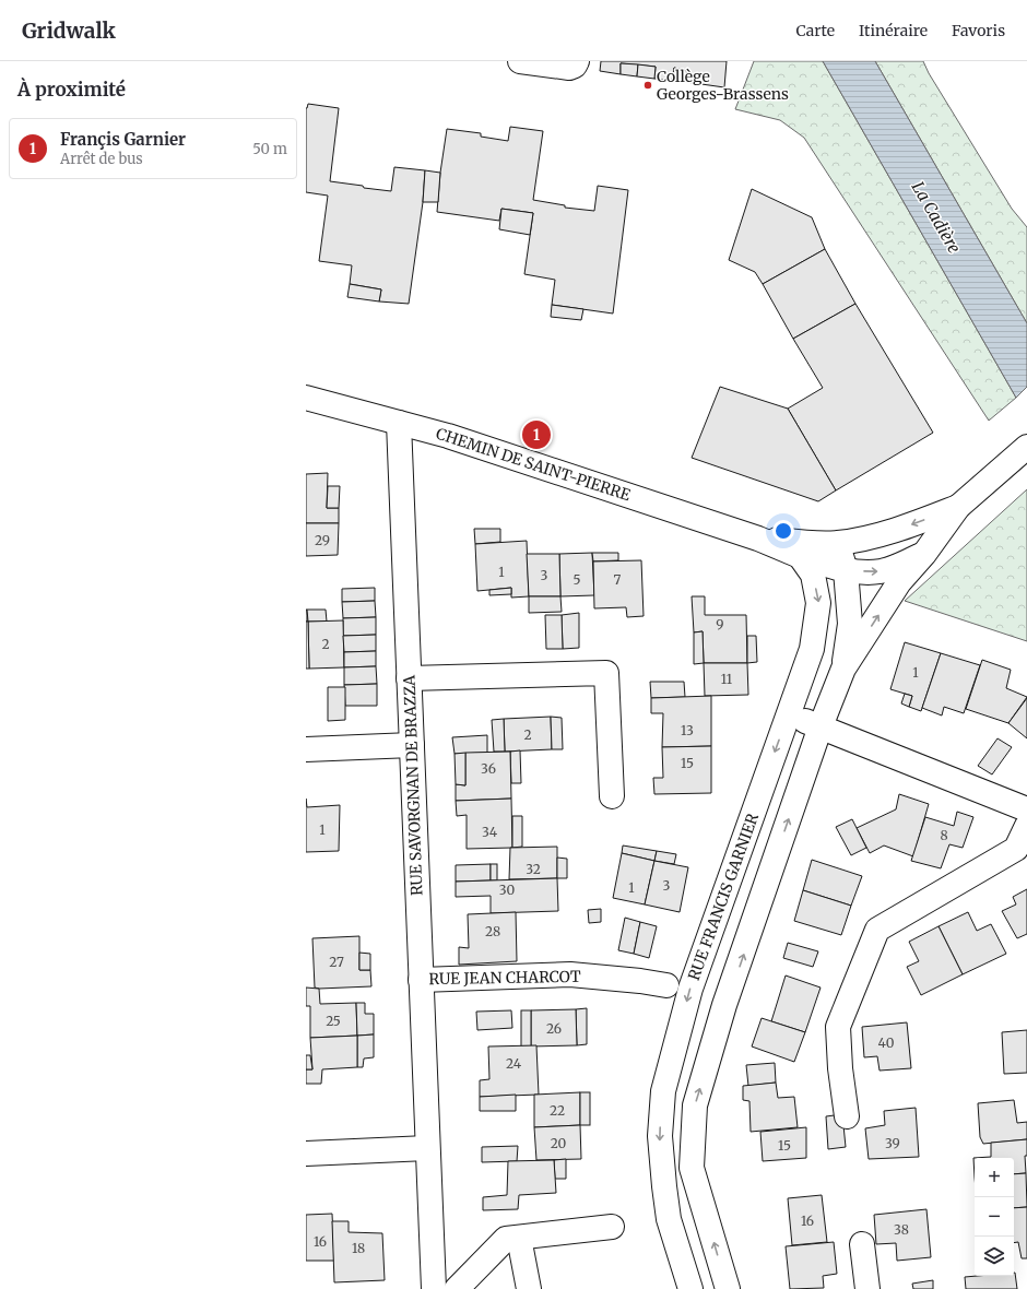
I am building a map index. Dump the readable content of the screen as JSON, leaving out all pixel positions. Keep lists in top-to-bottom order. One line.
{"streets":{"street":["CHEMIN DE SAINT-PIERRE","RUE SAVORGNAN DE BRAZZA","RUE FRANCIS GARNIER","RUE JEAN CHARCOT"]},"crossings":[["CHEMIN DE SAINT-PIERRE","RUE SAVORGNAN DE BRAZZA"],["RUE SAVORGNAN DE BRAZZA","RUE JEAN CHARCOT"]],"water":["La Cadière"],"places":["Collège Georges-Brassens"],"house_numbers":["29","1","3","5","7","9","2","1","11","13","2","15","36","1","34","8","32","3","1","30","28","27","25","26","40","24","22","20","39","15","16","38","16","18"],"page":{"header":"Gridwalk","nav":["Carte","Itinéraire","Favoris"],"heading":"À proximité","list":[{"mark":"1","name":"Françis Garnier","note":"Arrêt de bus","value":"50 m"}],"pins":"1","map_buttons":["+","−"]}}
